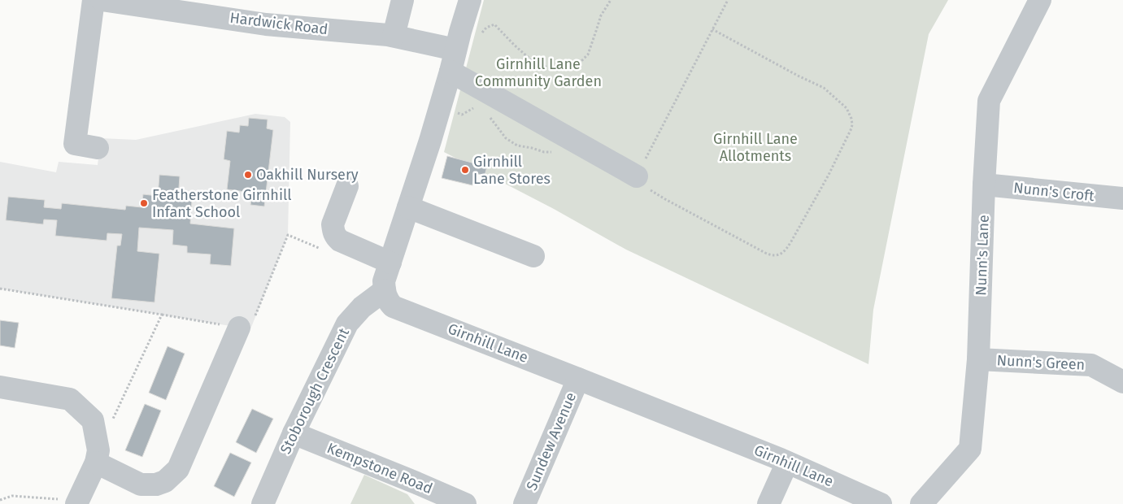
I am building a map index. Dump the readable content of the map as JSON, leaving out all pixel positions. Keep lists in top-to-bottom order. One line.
{"streets":{"street":["Hardwick Road","Nunn's Croft","Nunn's Lane","Girnhill Lane","Nunn's Green","Stoborough Crescent","Sundew Avenue","Kempstone Road"]},"crossings":[["Nunn's Croft","Nunn's Lane"],["Nunn's Lane","Nunn's Green"],["Girnhill Lane","Stoborough Crescent"],["Girnhill Lane","Sundew Avenue"],["Stoborough Crescent","Kempstone Road"]],"parks":["Girnhill Lane Community Garden","Girnhill Lane Allotments"],"places":["Girnhill Lane Stores","Oakhill Nursery","Featherstone Girnhill Infant School"]}
